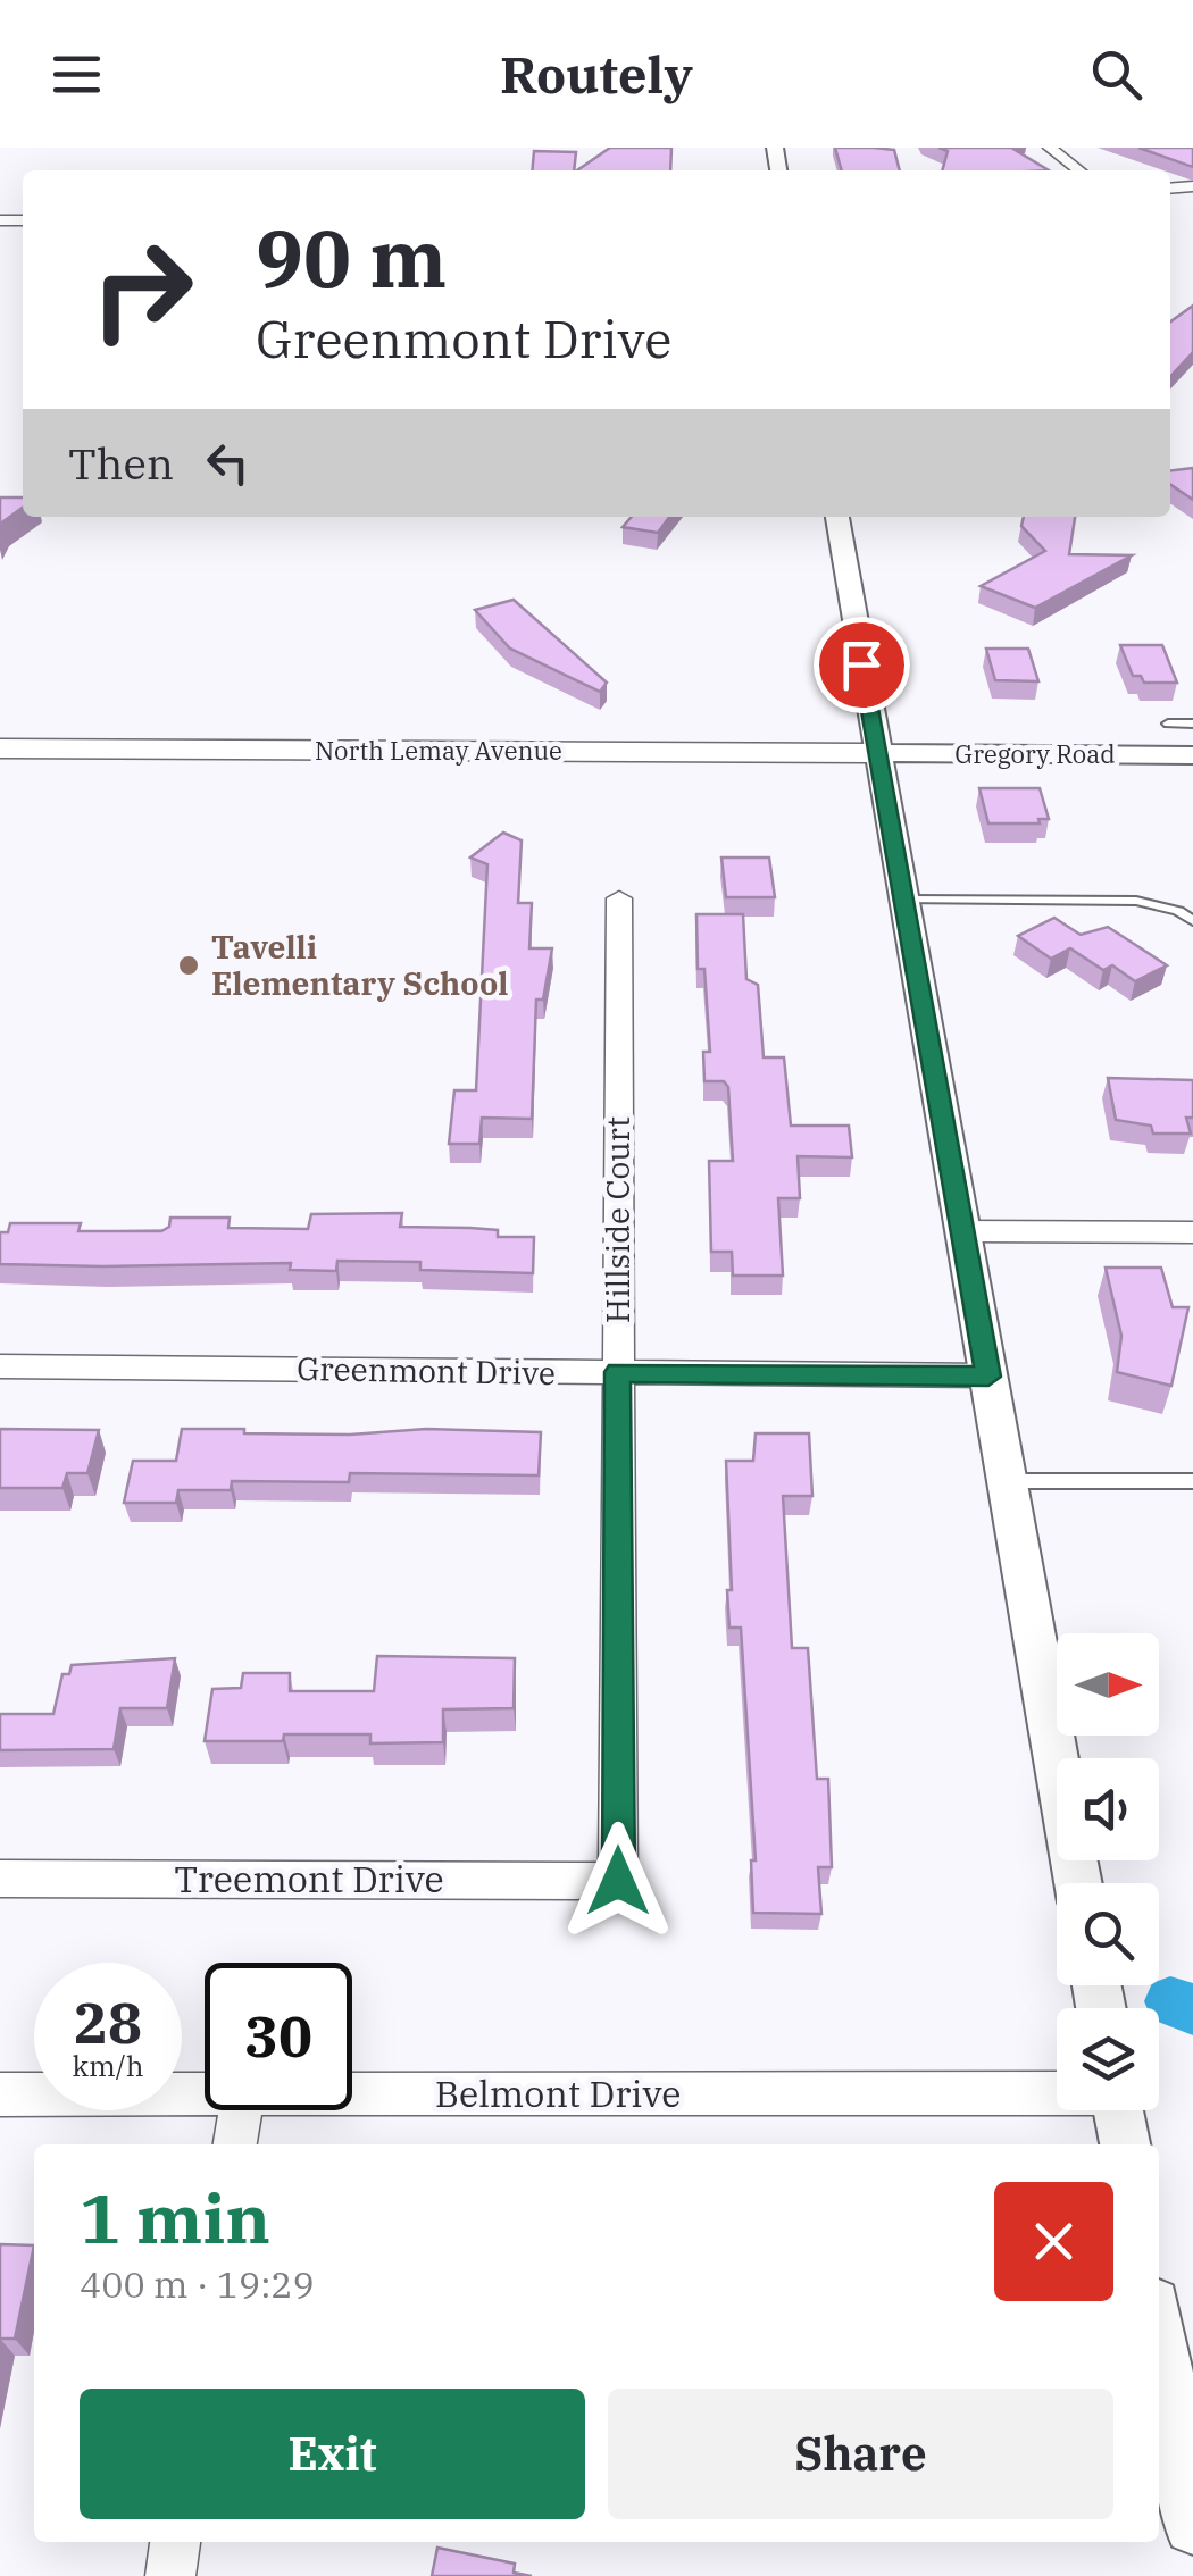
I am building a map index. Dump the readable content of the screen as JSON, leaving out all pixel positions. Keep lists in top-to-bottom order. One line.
{"streets":{"main road":["North Lemay Avenue"],"street":["Gregory Road","Hillside Court","Greenmont Drive","Treemont Drive","Belmont Drive"]},"crossings":[["North Lemay Avenue","Gregory Road"],["Hillside Court","Greenmont Drive"],["Hillside Court","Treemont Drive"]],"places":["Tavelli Elementary School"],"north":"right","page":{"header":"Routely","turn":["90 m","Greenmont Drive"],"then":"Then","speed":"28 km/h","limit":"30","heading":["1 min","400 m · 19:29"],"buttons":["Exit","Share"]}}
